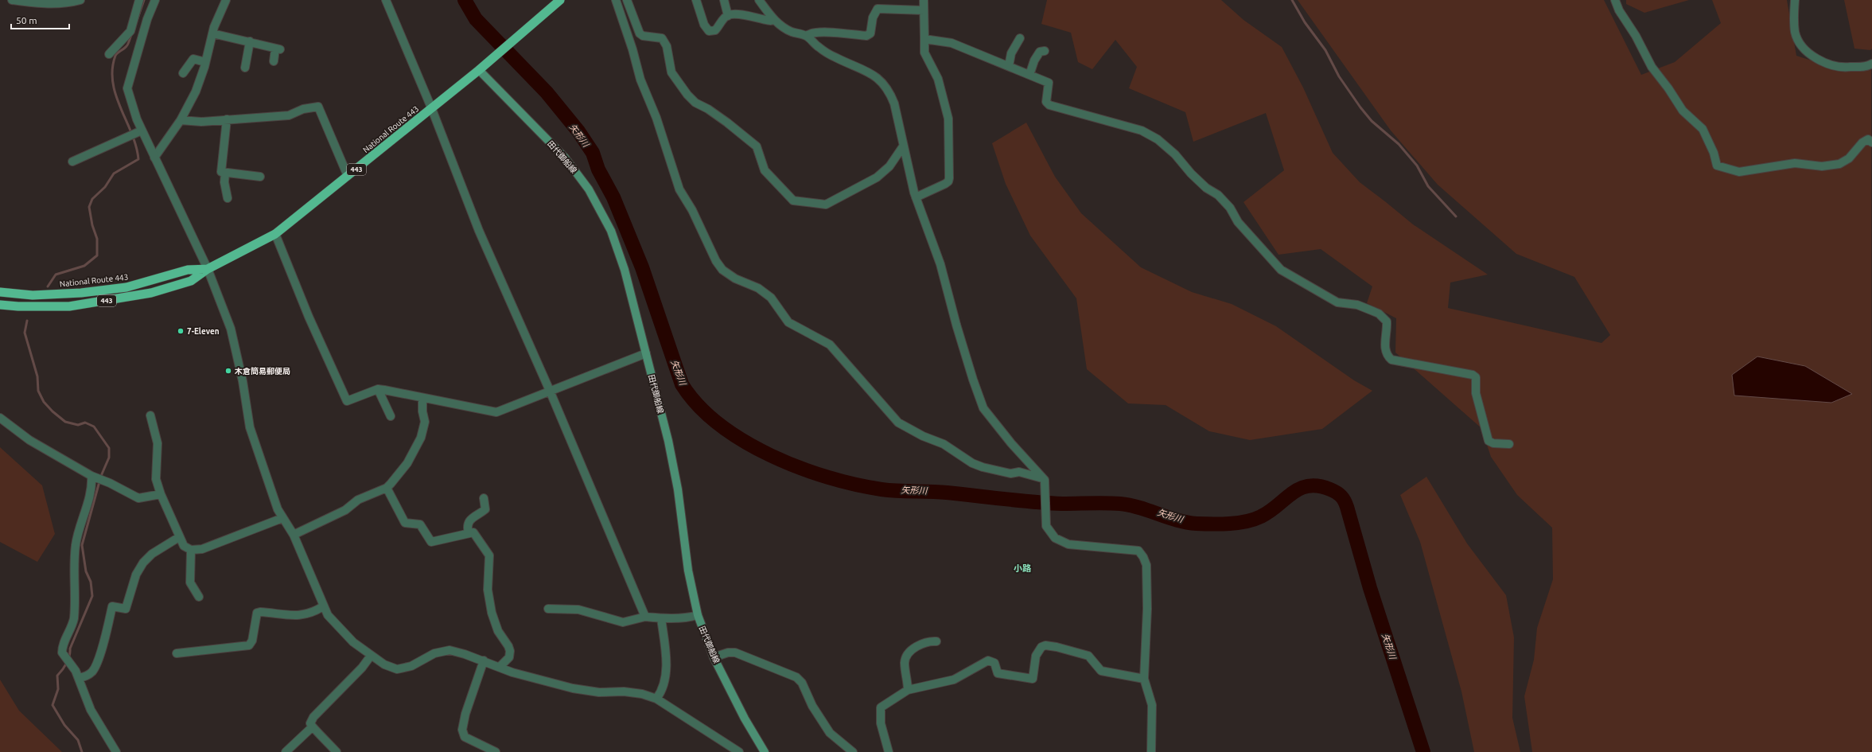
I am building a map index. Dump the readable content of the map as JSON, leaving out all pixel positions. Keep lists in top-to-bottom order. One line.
{"streets":{"highway":["National Route 443","443"],"main road":["田代御船線"]},"crossings":[["National Route 443","田代御船線"]],"districts":["小路"],"water":["矢形川"],"places":["7-Eleven","木倉簡易郵便局"],"scale_bar":"50 m"}
